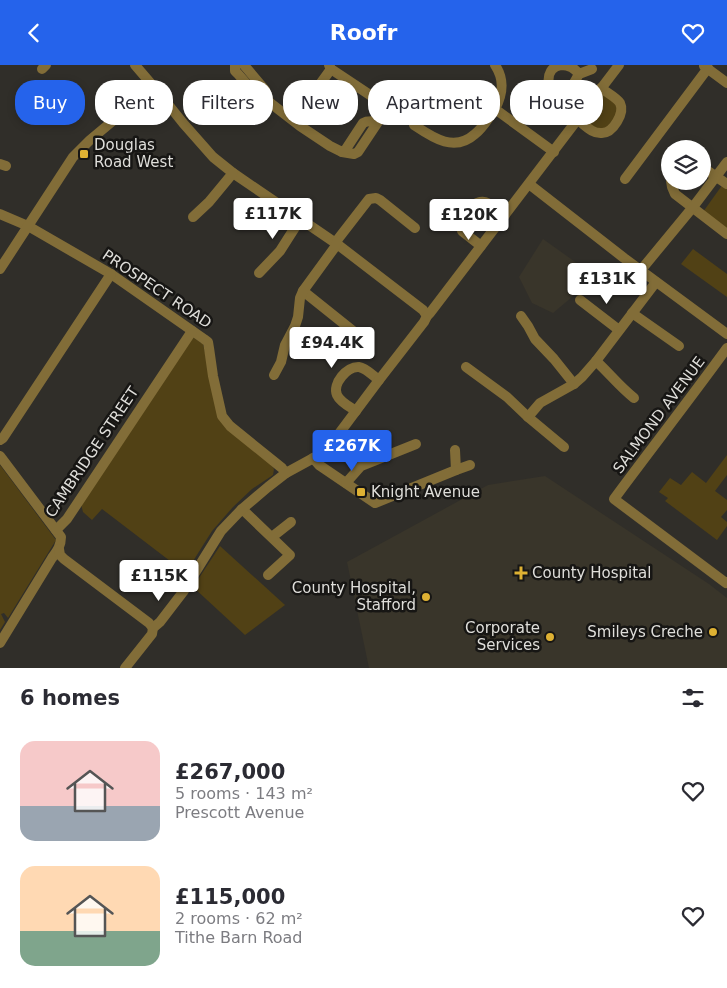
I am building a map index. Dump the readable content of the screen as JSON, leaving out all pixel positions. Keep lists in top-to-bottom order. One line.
{"streets":{"street":["PROSPECT ROAD","SALMOND AVENUE","CAMBRIDGE STREET"]},"crossings":[["PROSPECT ROAD","CAMBRIDGE STREET"]],"places":{"transit":["Douglas Road West","Knight Avenue"],"health":["County Hospital"],"other":["County Hospital, Stafford","Smileys Creche","Corporate Services"]},"page":{"header":"Roofr","chip":["Buy","Rent","Filters","New","Apartment","House"],"price":["£117K","£120K","£131K","£94.4K","£267K","£115K"],"heading":"6 homes","list":[{"name":"£267,000","note":"5 rooms · 143 m² · Prescott Avenue"},{"name":"£115,000","note":"2 rooms · 62 m² · Tithe Barn Road"}]}}
